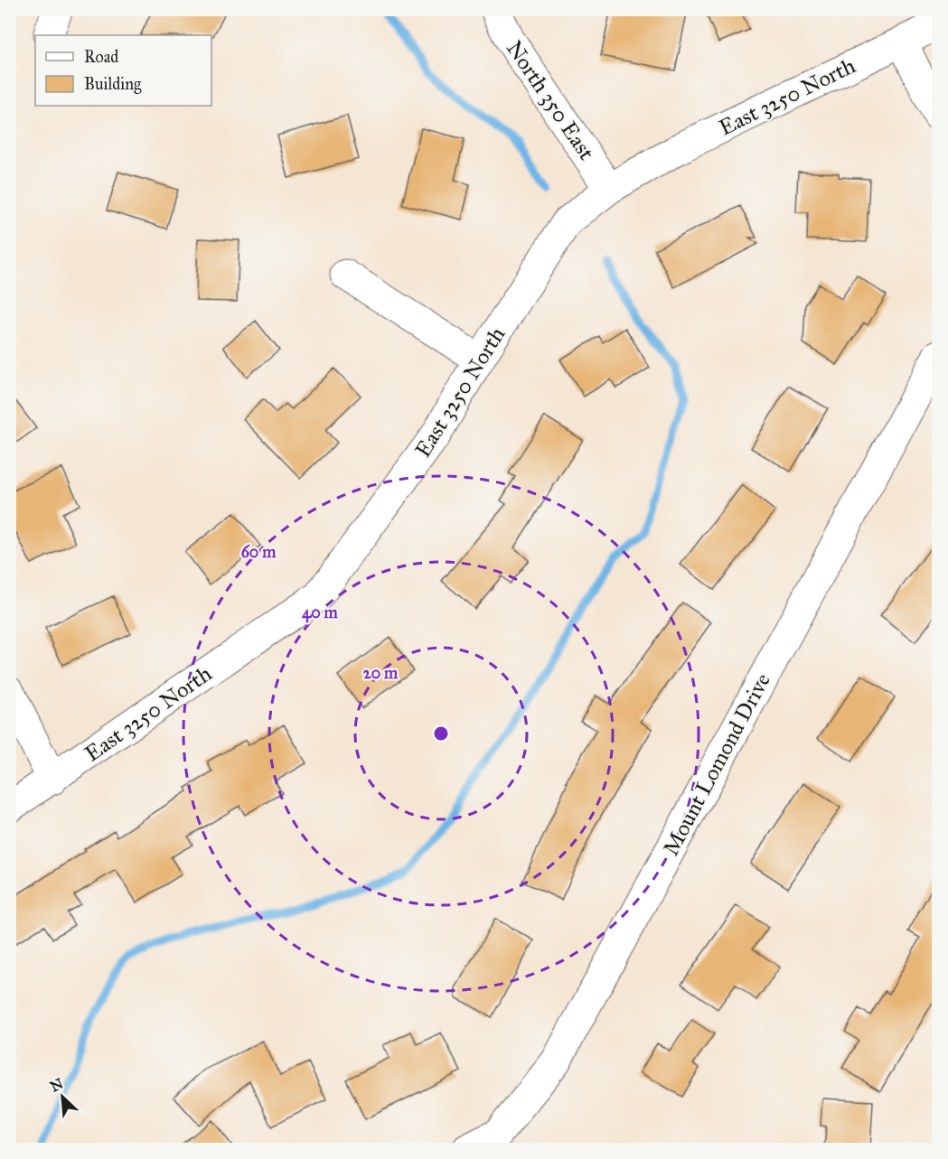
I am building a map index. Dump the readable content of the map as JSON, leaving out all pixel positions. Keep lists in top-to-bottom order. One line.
{"streets":{"street":["East 3250 North","North 350 East","Mount Lomond Drive"]},"crossings":[["East 3250 North","North 350 East"]],"legend":["Road","Building"],"north":"top left","rings":["60 m","40 m","20 m"]}
